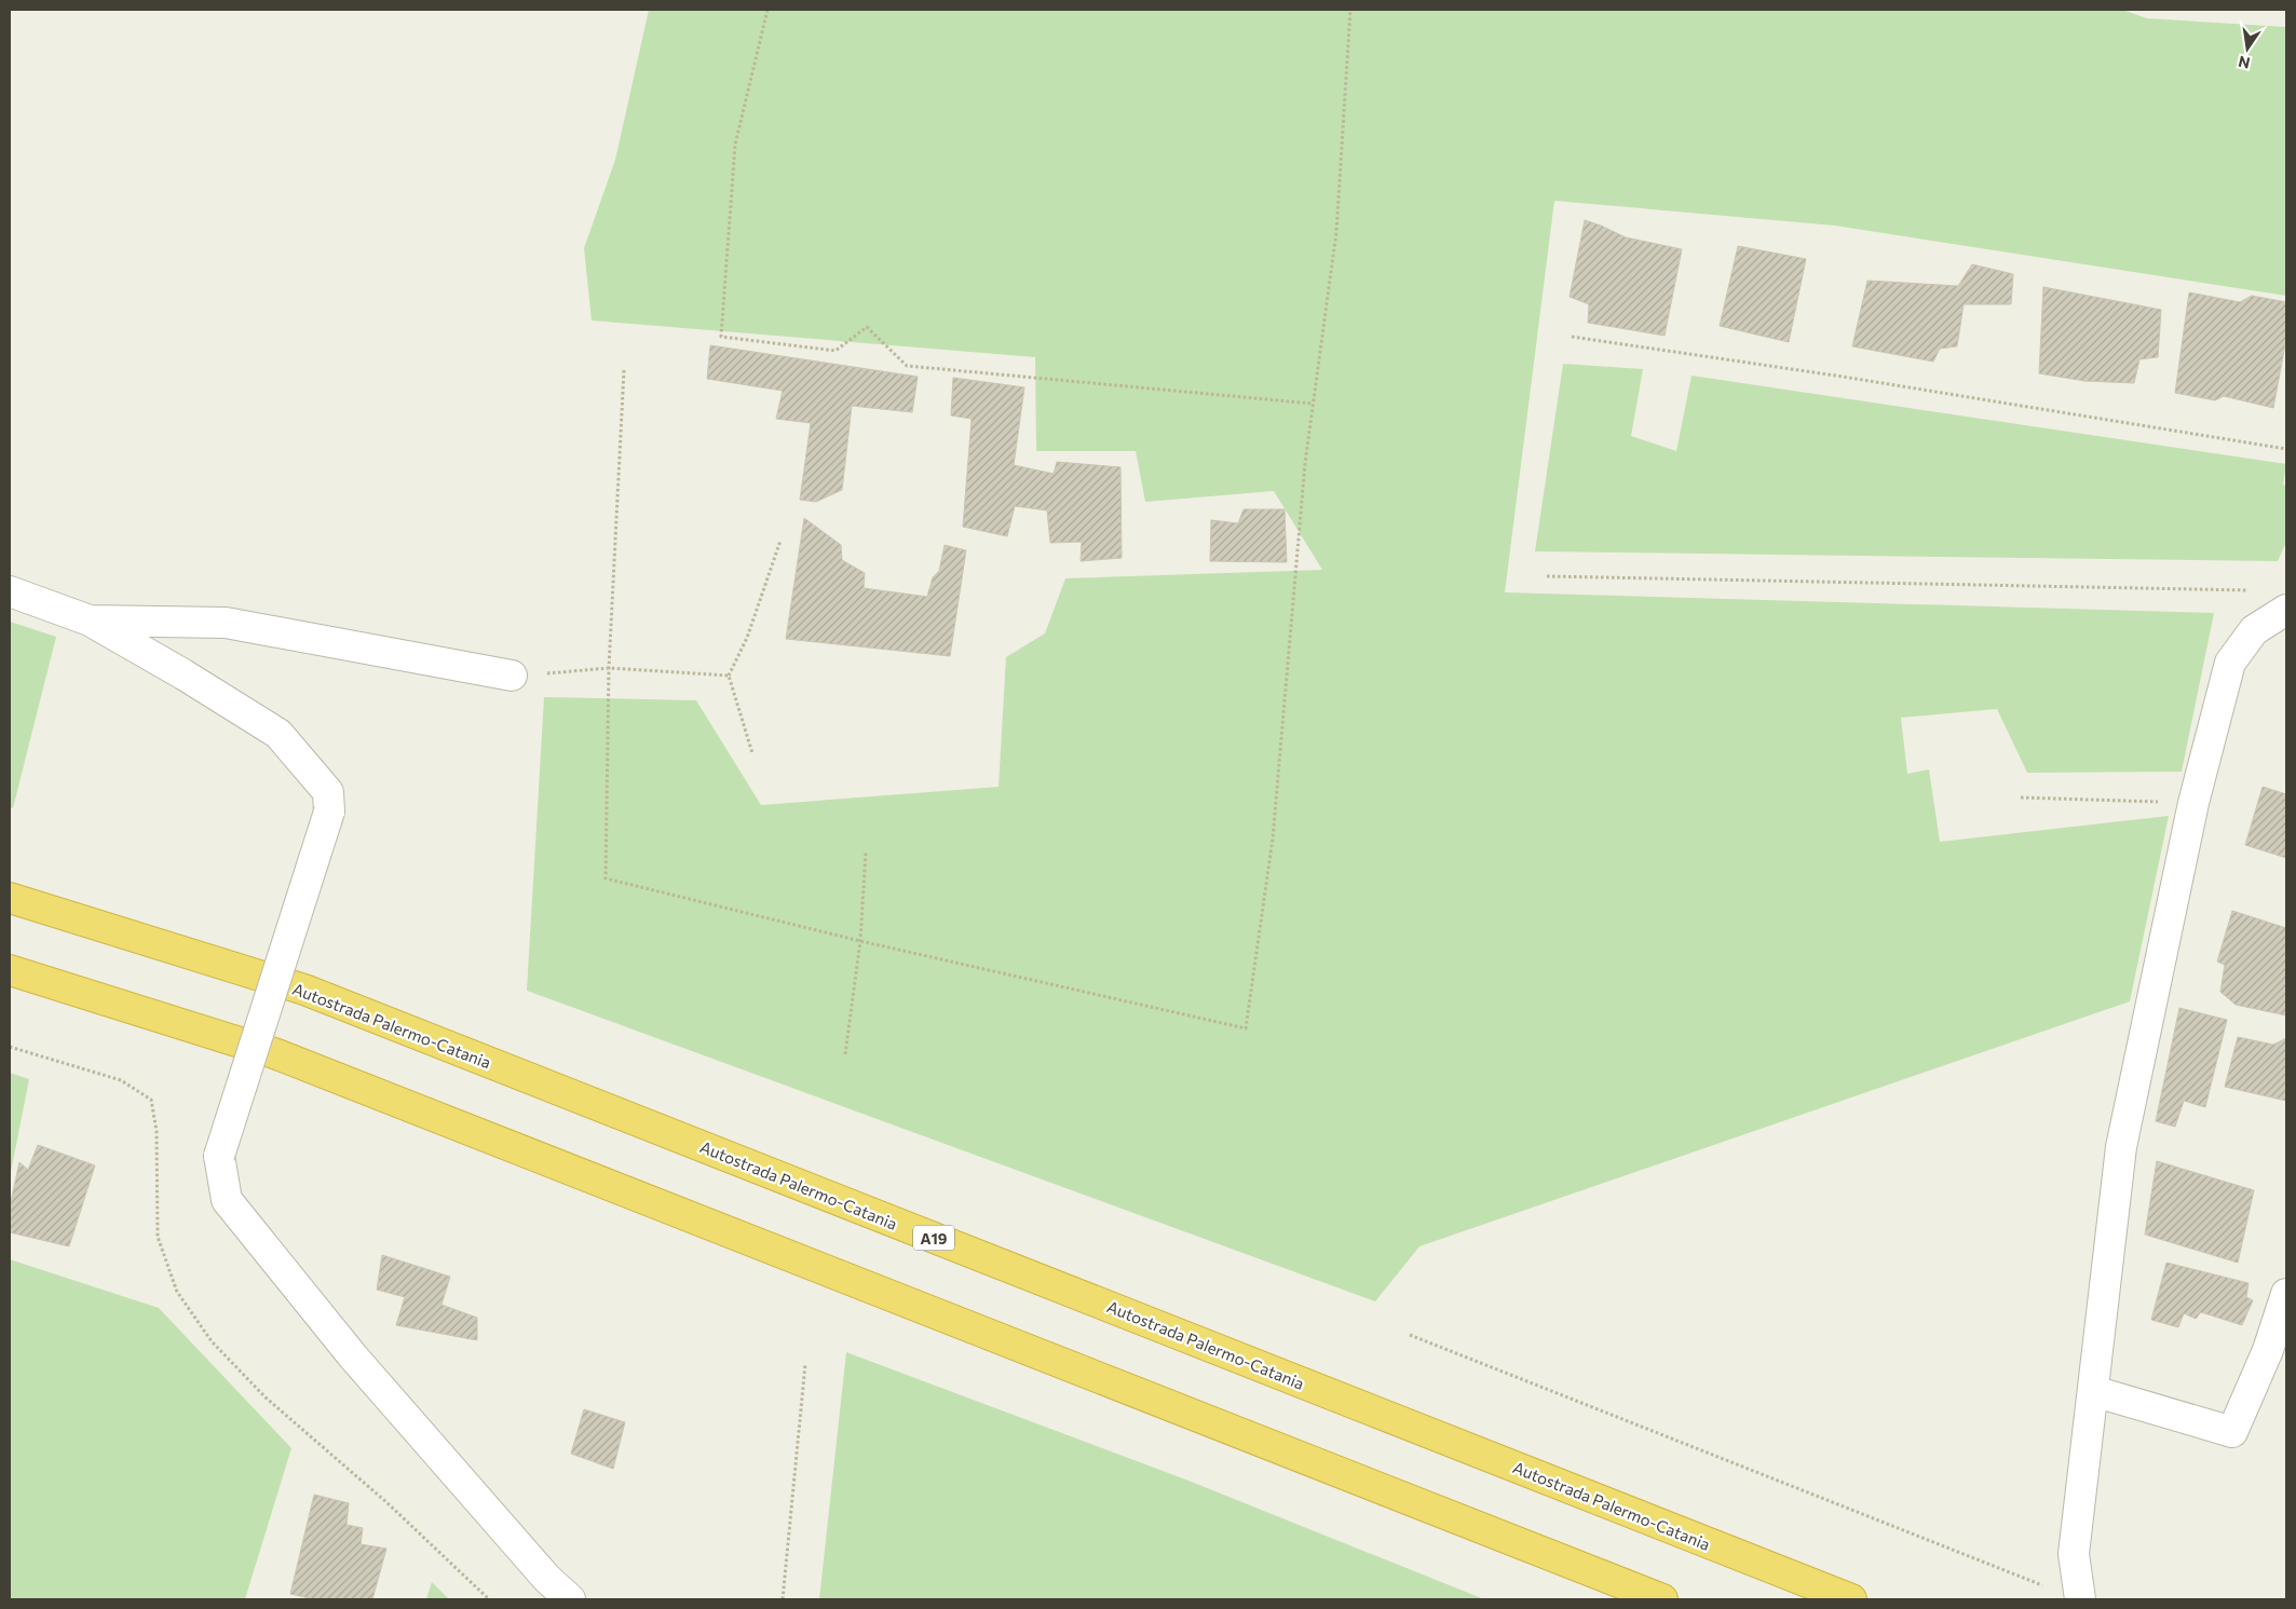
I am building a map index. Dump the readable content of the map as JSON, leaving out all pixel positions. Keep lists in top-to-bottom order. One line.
{"streets":{"highway":["Autostrada Palermo-Catania","A19"]},"north":"bottom"}
